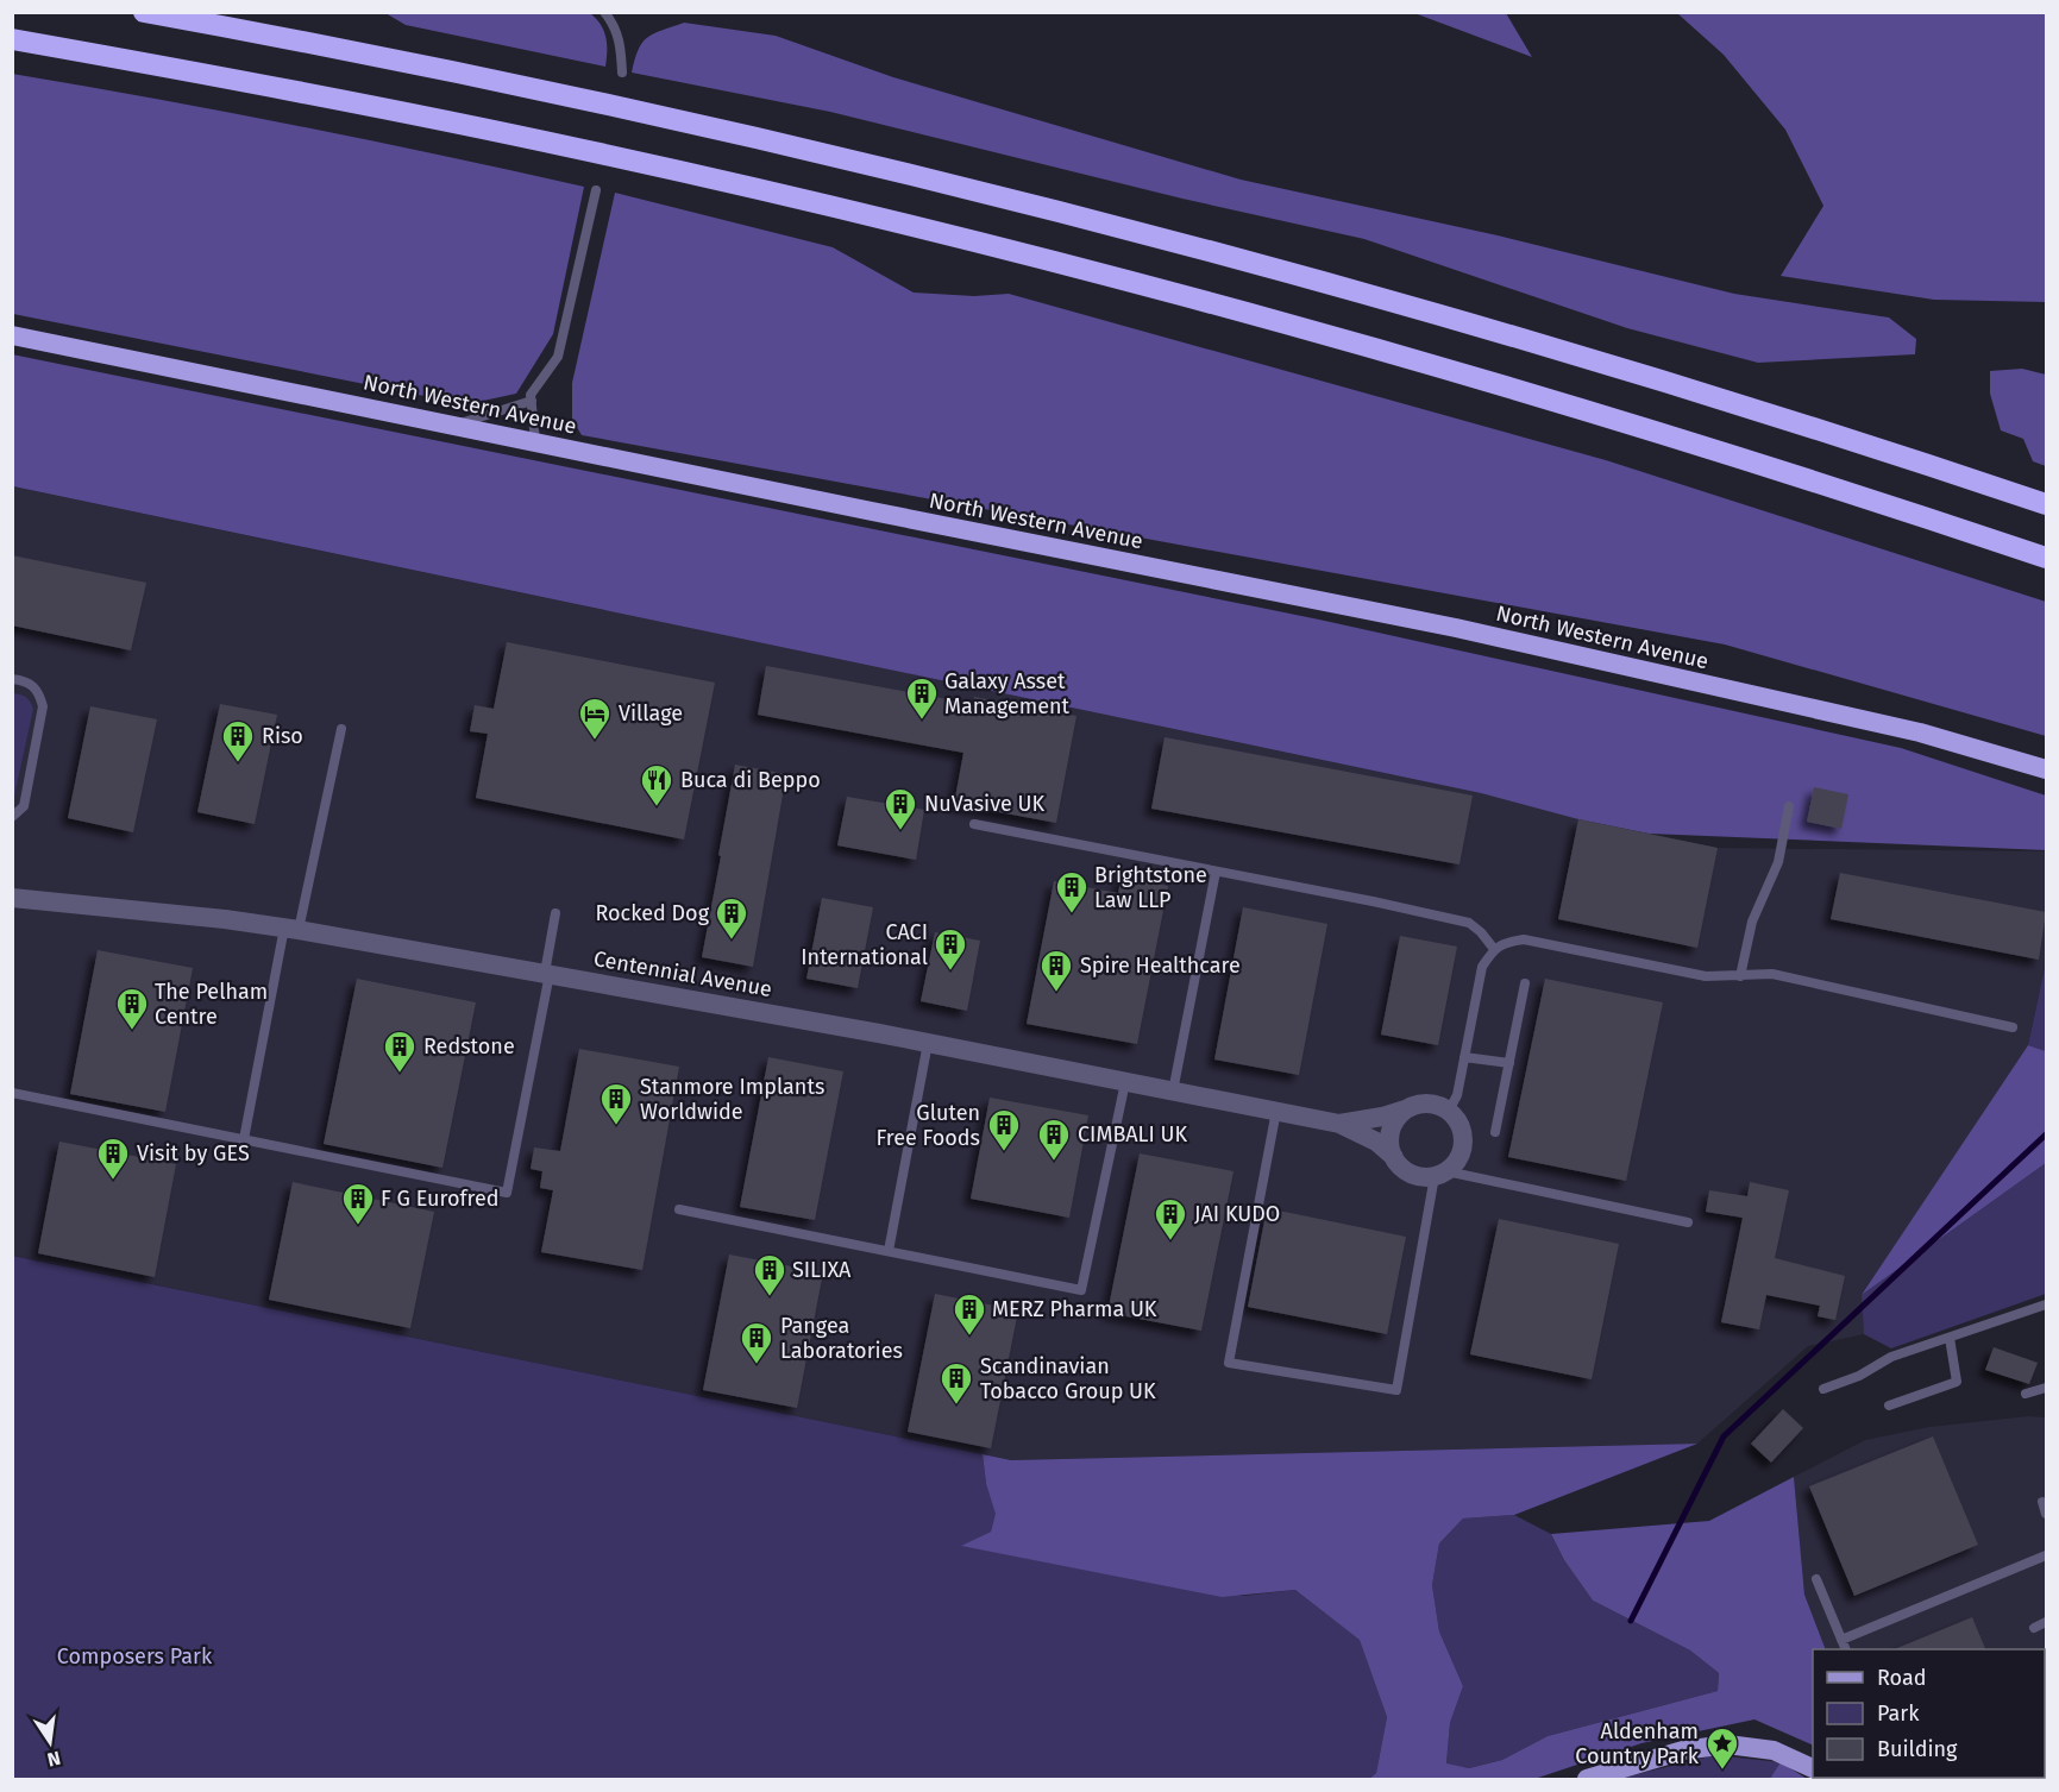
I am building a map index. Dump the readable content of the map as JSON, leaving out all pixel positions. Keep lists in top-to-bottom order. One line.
{"streets":{"highway":["North Western Avenue"],"street":["Centennial Avenue"]},"parks":["Composers Park"],"places":{"building":["Galaxy Asset Management","Riso","NuVasive UK","Brightstone Law LLP","Rocked Dog","CACI International","Spire Healthcare","The Pelham Centre","Redstone","Stanmore Implants Worldwide","Gluten Free Foods","CIMBALI UK","Visit by GES","F G Eurofred","JAI KUDO","SILIXA","MERZ Pharma UK","Pangea Laboratories","Scandinavian Tobacco Group UK"],"hotel":["Village"],"restaurant":["Buca di Beppo"],"place":["Aldenham Country Park"]},"legend":["Road","Park","Building"],"north":"bottom"}
